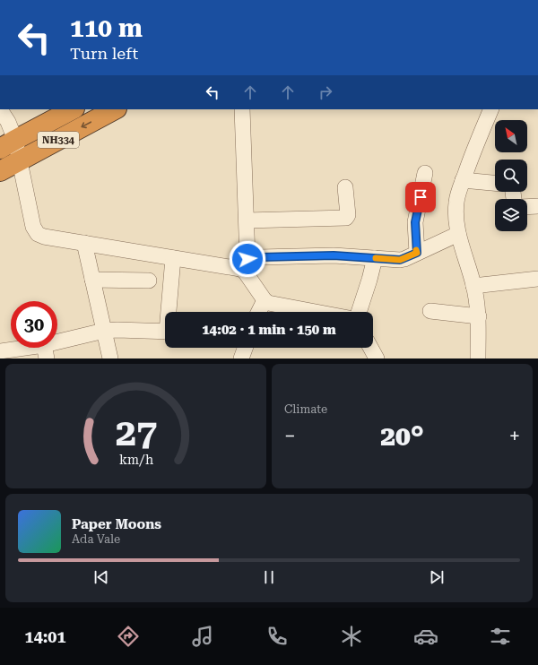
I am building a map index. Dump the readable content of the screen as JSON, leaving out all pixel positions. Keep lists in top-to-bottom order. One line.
{"streets":{"highway":["NH334"]},"north":"top left","page":{"turn":["110 m","Turn left"],"limit":"30","trip":"14:02 · 1 min · 150 m","tile":"Climate","heat":["−","20°","+"],"song":["Paper Moons","Ada Vale"],"tabs":"14:01","gauge":["27","km/h"]}}
